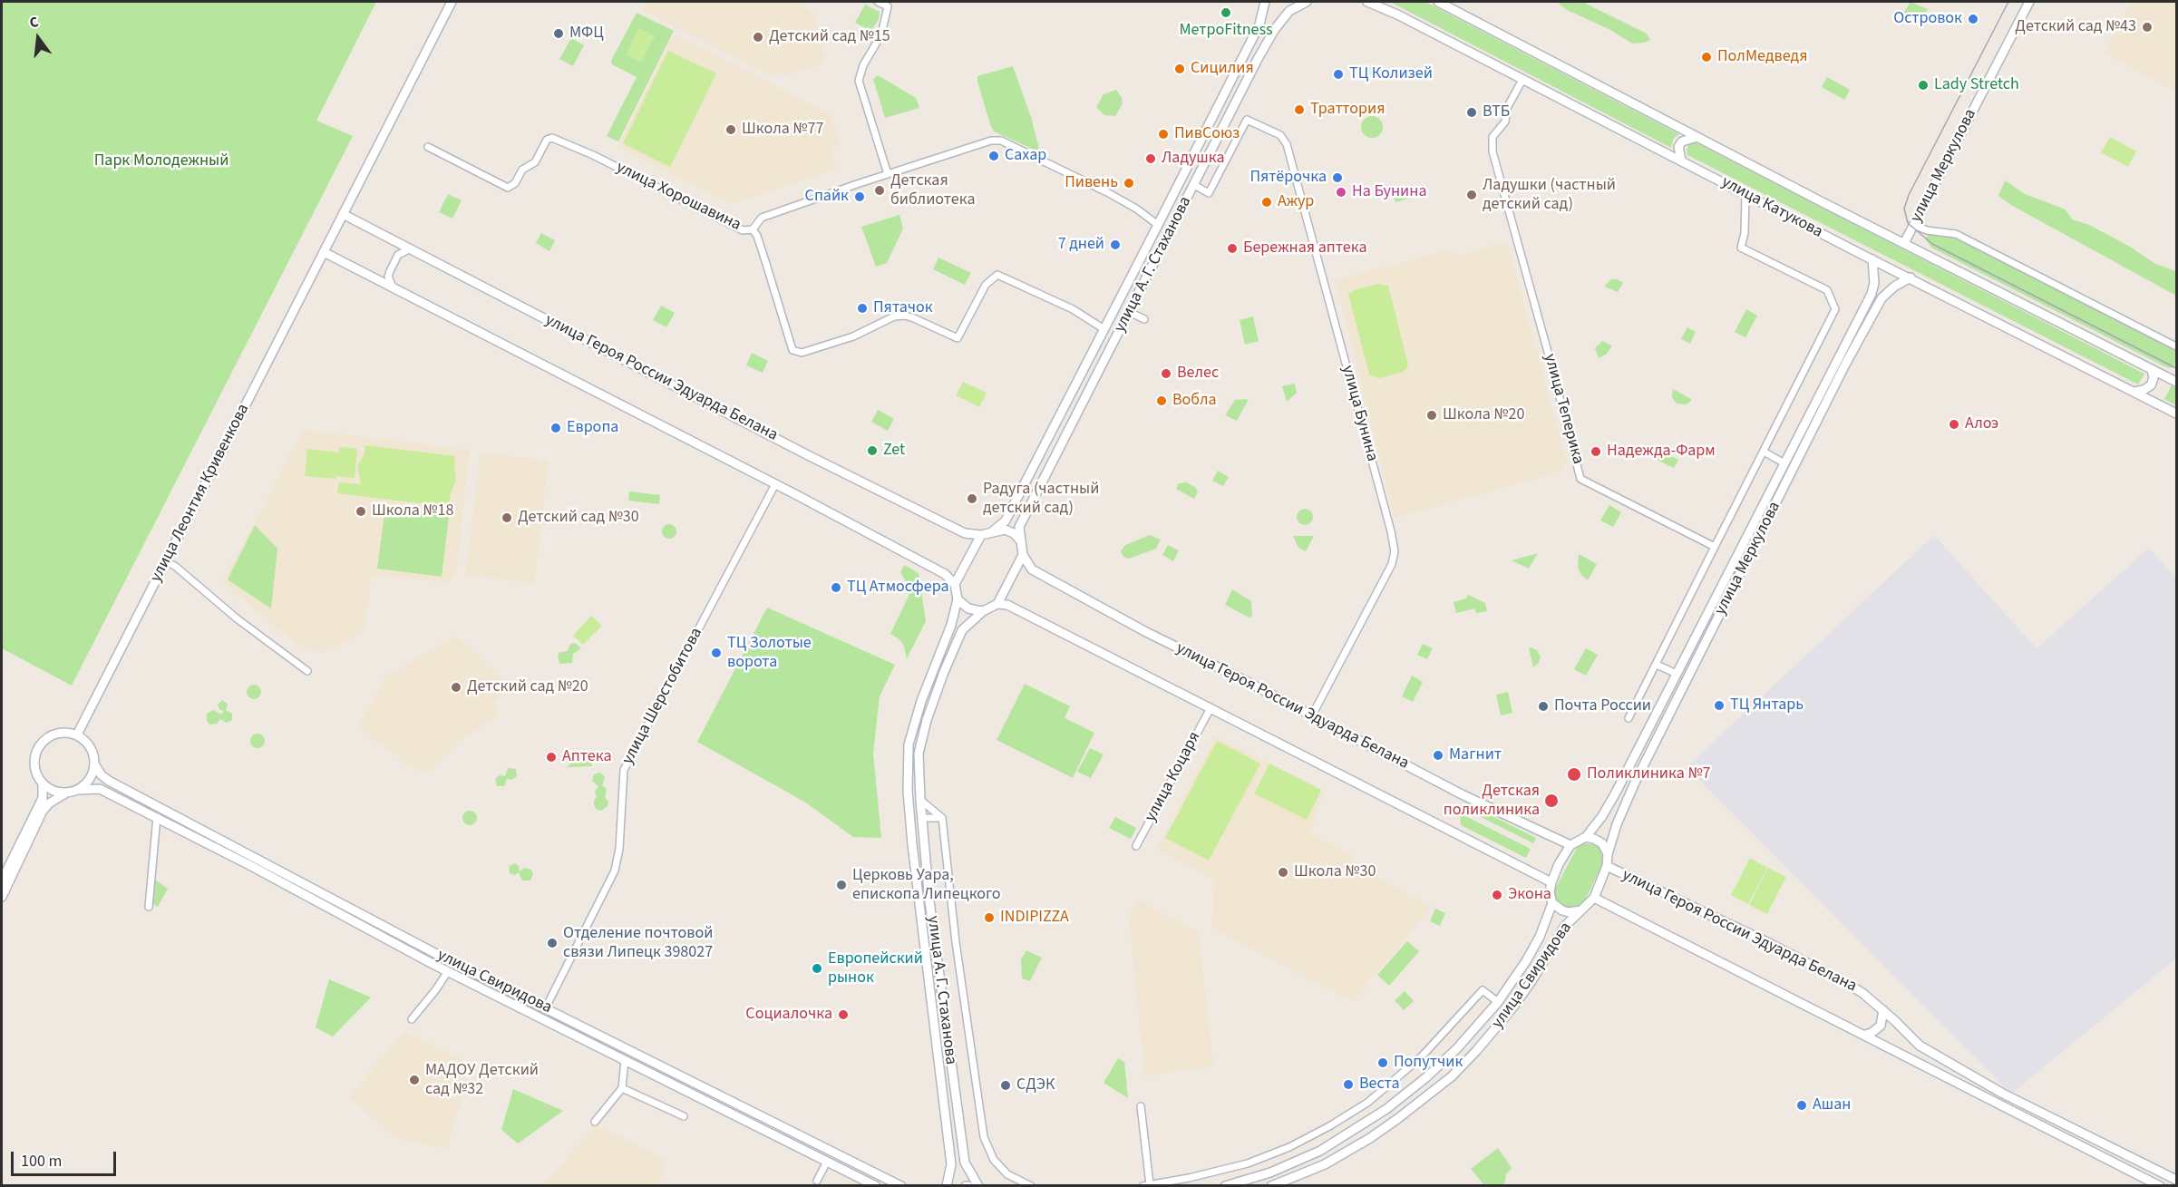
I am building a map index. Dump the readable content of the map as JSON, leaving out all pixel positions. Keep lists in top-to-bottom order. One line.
{"streets":{"street":["улица Меркулова","улица Хорошавина","улица Катукова","улица А. Г. Стаханова","улица Героя России Эдуарда Белана","улица Теперика","улица Бунина","улица Леонтия Кривенкова","улица Шерстобитова","улица Коцаря","улица Свиридова"]},"crossings":[["улица Меркулова","улица Катукова"],["улица Меркулова","улица Героя России Эдуарда Белана"],["улица Меркулова","улица Свиридова"],["улица Хорошавина","улица А. Г. Стаханова"],["улица Катукова","улица Теперика"],["улица А. Г. Стаханова","улица Героя России Эдуарда Белана"],["улица А. Г. Стаханова","улица Бунина"],["улица Героя России Эдуарда Белана","улица Бунина"],["улица Героя России Эдуарда Белана","улица Леонтия Кривенкова"],["улица Героя России Эдуарда Белана","улица Свиридова"],["улица Леонтия Кривенкова","улица Свиридова"],["улица Шерстобитова","улица Свиридова"]],"parks":["Парк Молодежный"],"places":["МетроFitness","Островок","Детский сад №43","МФЦ","Детский сад №15","ПолМедведя","Сицилия","ТЦ Колизей","Lady Stretch","Траттория","ВТБ","Школа №77","ПивСоюз","Сахар","Ладушка","Пятёрочка","Пивень","Детская библиотека","На Бунина","Ладушки (частный детский сад)","Спайк","Ажур","7 дней","Бережная аптека","Пятачок","Велес","Вобла","Школа №20","Алоэ","Европа","Zet","Надежда-Фарм","Радуга (частный детский сад)","Школа №18","Детский сад №30","ТЦ Атмосфера","ТЦ Золотые ворота","Детский сад №20","ТЦ Янтарь","Почта России","Магнит","Аптека","Поликлиника №7","Детская поликлиника","Школа №30","Церковь Уара, епископа Липецкого","Экона","INDIPIZZA","Отделение почтовой связи Липецк 398027","Европейский рынок","Социалочка","Попутчик","МАДОУ Детский сад №32","Веста","СДЭК","Ашан"],"scale_bar":"100 m","north":"top"}
